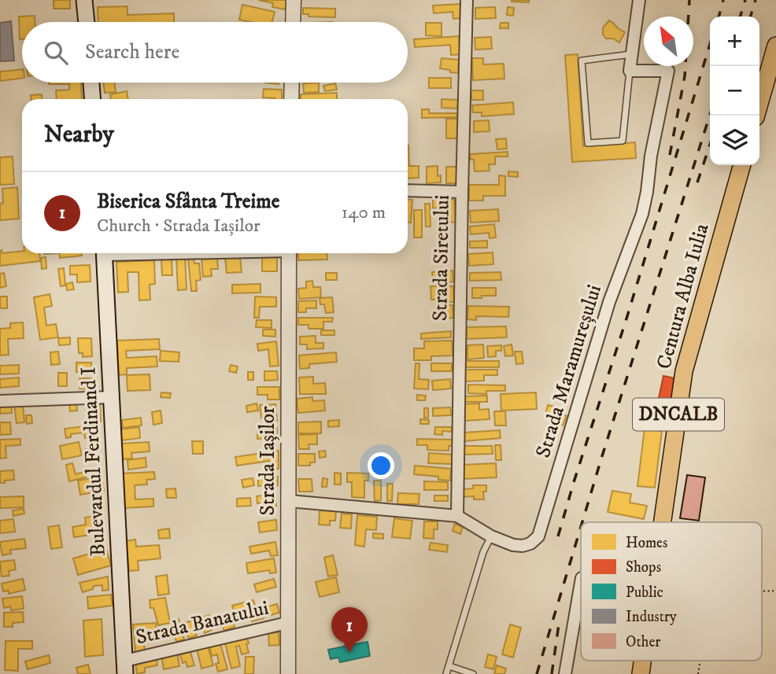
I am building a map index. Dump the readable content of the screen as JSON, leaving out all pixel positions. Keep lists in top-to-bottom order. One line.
{"streets":{"main road":["Centura Alba Iulia","DNCALB","Bulevardul Ferdinand I"],"street":["Strada Siretului","Strada Maramureșului","Strada Iașilor","Strada Banatului"]},"crossings":[["Strada Siretului","Strada Maramureșului"],["Strada Maramureșului","Strada Iașilor"],["Strada Iașilor","Strada Banatului"],["Bulevardul Ferdinand I","Strada Banatului"]],"legend":["Homes","Shops","Public","Industry","Other"],"north":"top left","page":{"map_buttons":["+","−"],"search":"Search here","heading":"Nearby","list":[{"mark":"1","name":"Biserica Sfânta Treime","note":"Church · Strada Iașilor","value":"140 m"}],"pins":"1"}}
